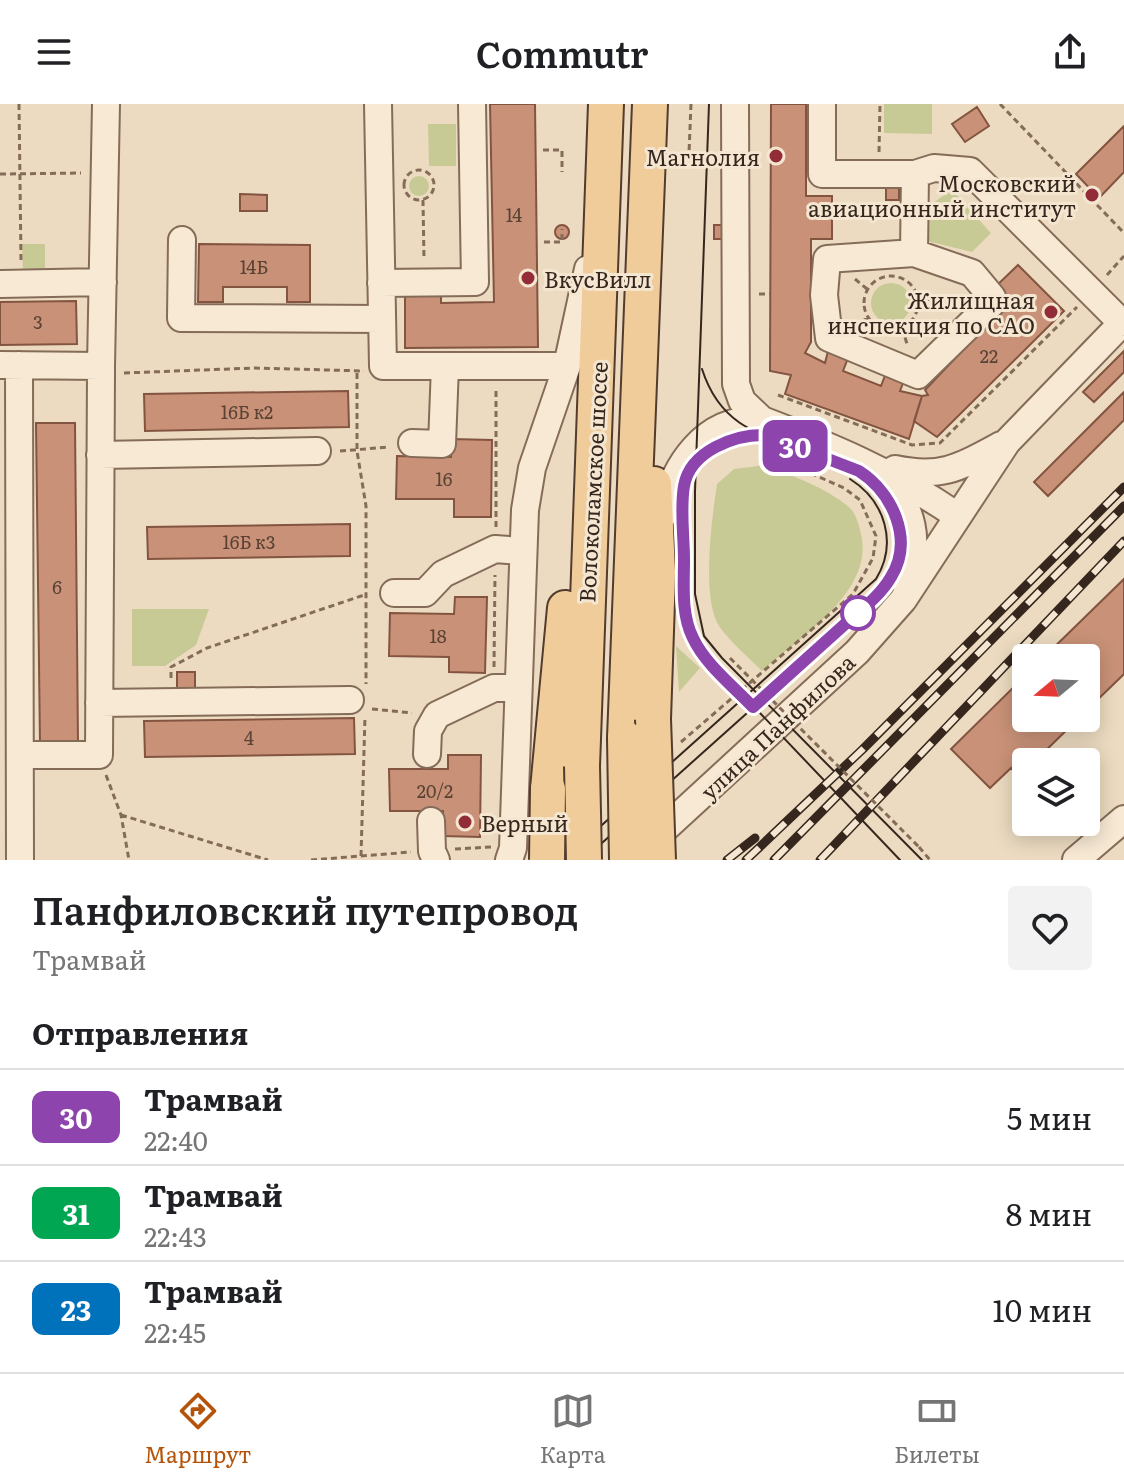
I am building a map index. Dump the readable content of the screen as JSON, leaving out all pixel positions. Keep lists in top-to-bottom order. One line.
{"streets":{"main road":["Волоколамское шоссе"],"street":["улица Панфилова"]},"crossings":[["Волоколамское шоссе","улица Панфилова"]],"places":["Магнолия","Московский авиационный институт","ВкусВилл","Жилищная инспекция по САО","Верный"],"lines":["tram line 30"],"house_numbers":["14","14Б","3","22","16Б к2","16","16Б к3","6","18","4","20/2"],"north":"left","page":{"header":"Commutr","on_map":"30","heading":[["Панфиловский путепровод","Трамвай"],"Отправления"],"list":[{"mark":"30","name":"Трамвай","note":"22:40","value":"5 мин"},{"mark":"31","name":"Трамвай","note":"22:43","value":"8 мин"},{"mark":"23","name":"Трамвай","note":"22:45","value":"10 мин"}],"tabs":["Маршрут","Карта","Билеты"]}}
